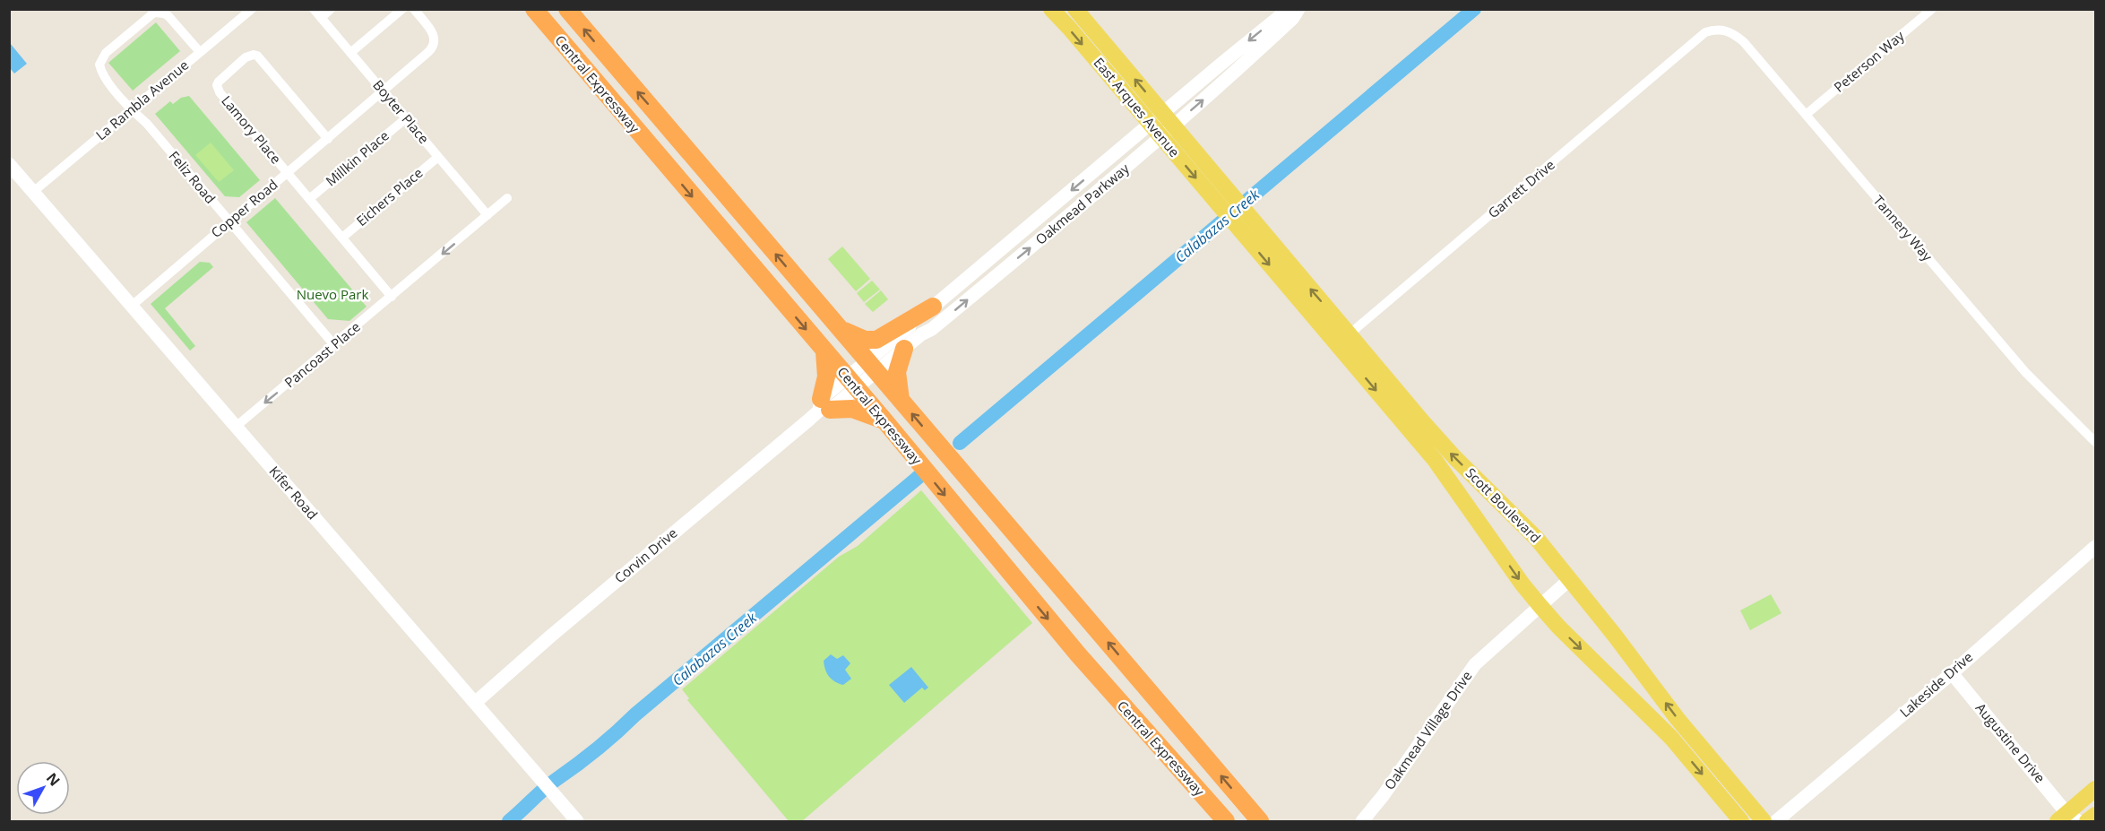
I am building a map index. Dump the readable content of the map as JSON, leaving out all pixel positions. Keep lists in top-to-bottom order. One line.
{"streets":{"highway":["Central Expressway"],"main road":["East Arques Avenue","Oakmead Parkway","Kifer Road","Scott Boulevard","Corvin Drive","Lakeside Drive","Oakmead Village Drive","Augustine Drive"],"street":["Peterson Way","La Rambla Avenue","Boyter Place","Lamory Place","Millkin Place","Feliz Road","Garrett Drive","Eichers Place","Copper Road","Tannery Way","Pancoast Place"]},"crossings":[["Peterson Way","Tannery Way"],["Central Expressway","Oakmead Parkway"],["Central Expressway","Corvin Drive"],["La Rambla Avenue","Feliz Road"],["La Rambla Avenue","Kifer Road"],["East Arques Avenue","Oakmead Parkway"],["East Arques Avenue","Scott Boulevard"],["Boyter Place","Millkin Place"],["Boyter Place","Eichers Place"],["Boyter Place","Copper Road"],["Boyter Place","Pancoast Place"],["Lamory Place","Millkin Place"],["Lamory Place","Eichers Place"],["Lamory Place","Copper Road"],["Lamory Place","Pancoast Place"],["Feliz Road","Copper Road"],["Feliz Road","Pancoast Place"],["Garrett Drive","Tannery Way"],["Garrett Drive","Scott Boulevard"],["Oakmead Parkway","Corvin Drive"],["Copper Road","Kifer Road"],["Pancoast Place","Kifer Road"],["Kifer Road","Corvin Drive"],["Scott Boulevard","Oakmead Village Drive"],["Lakeside Drive","Augustine Drive"]],"one_way":["Pancoast Place"],"water":["Calabazas Creek"],"parks":["Nuevo Park"],"north":"top right"}
